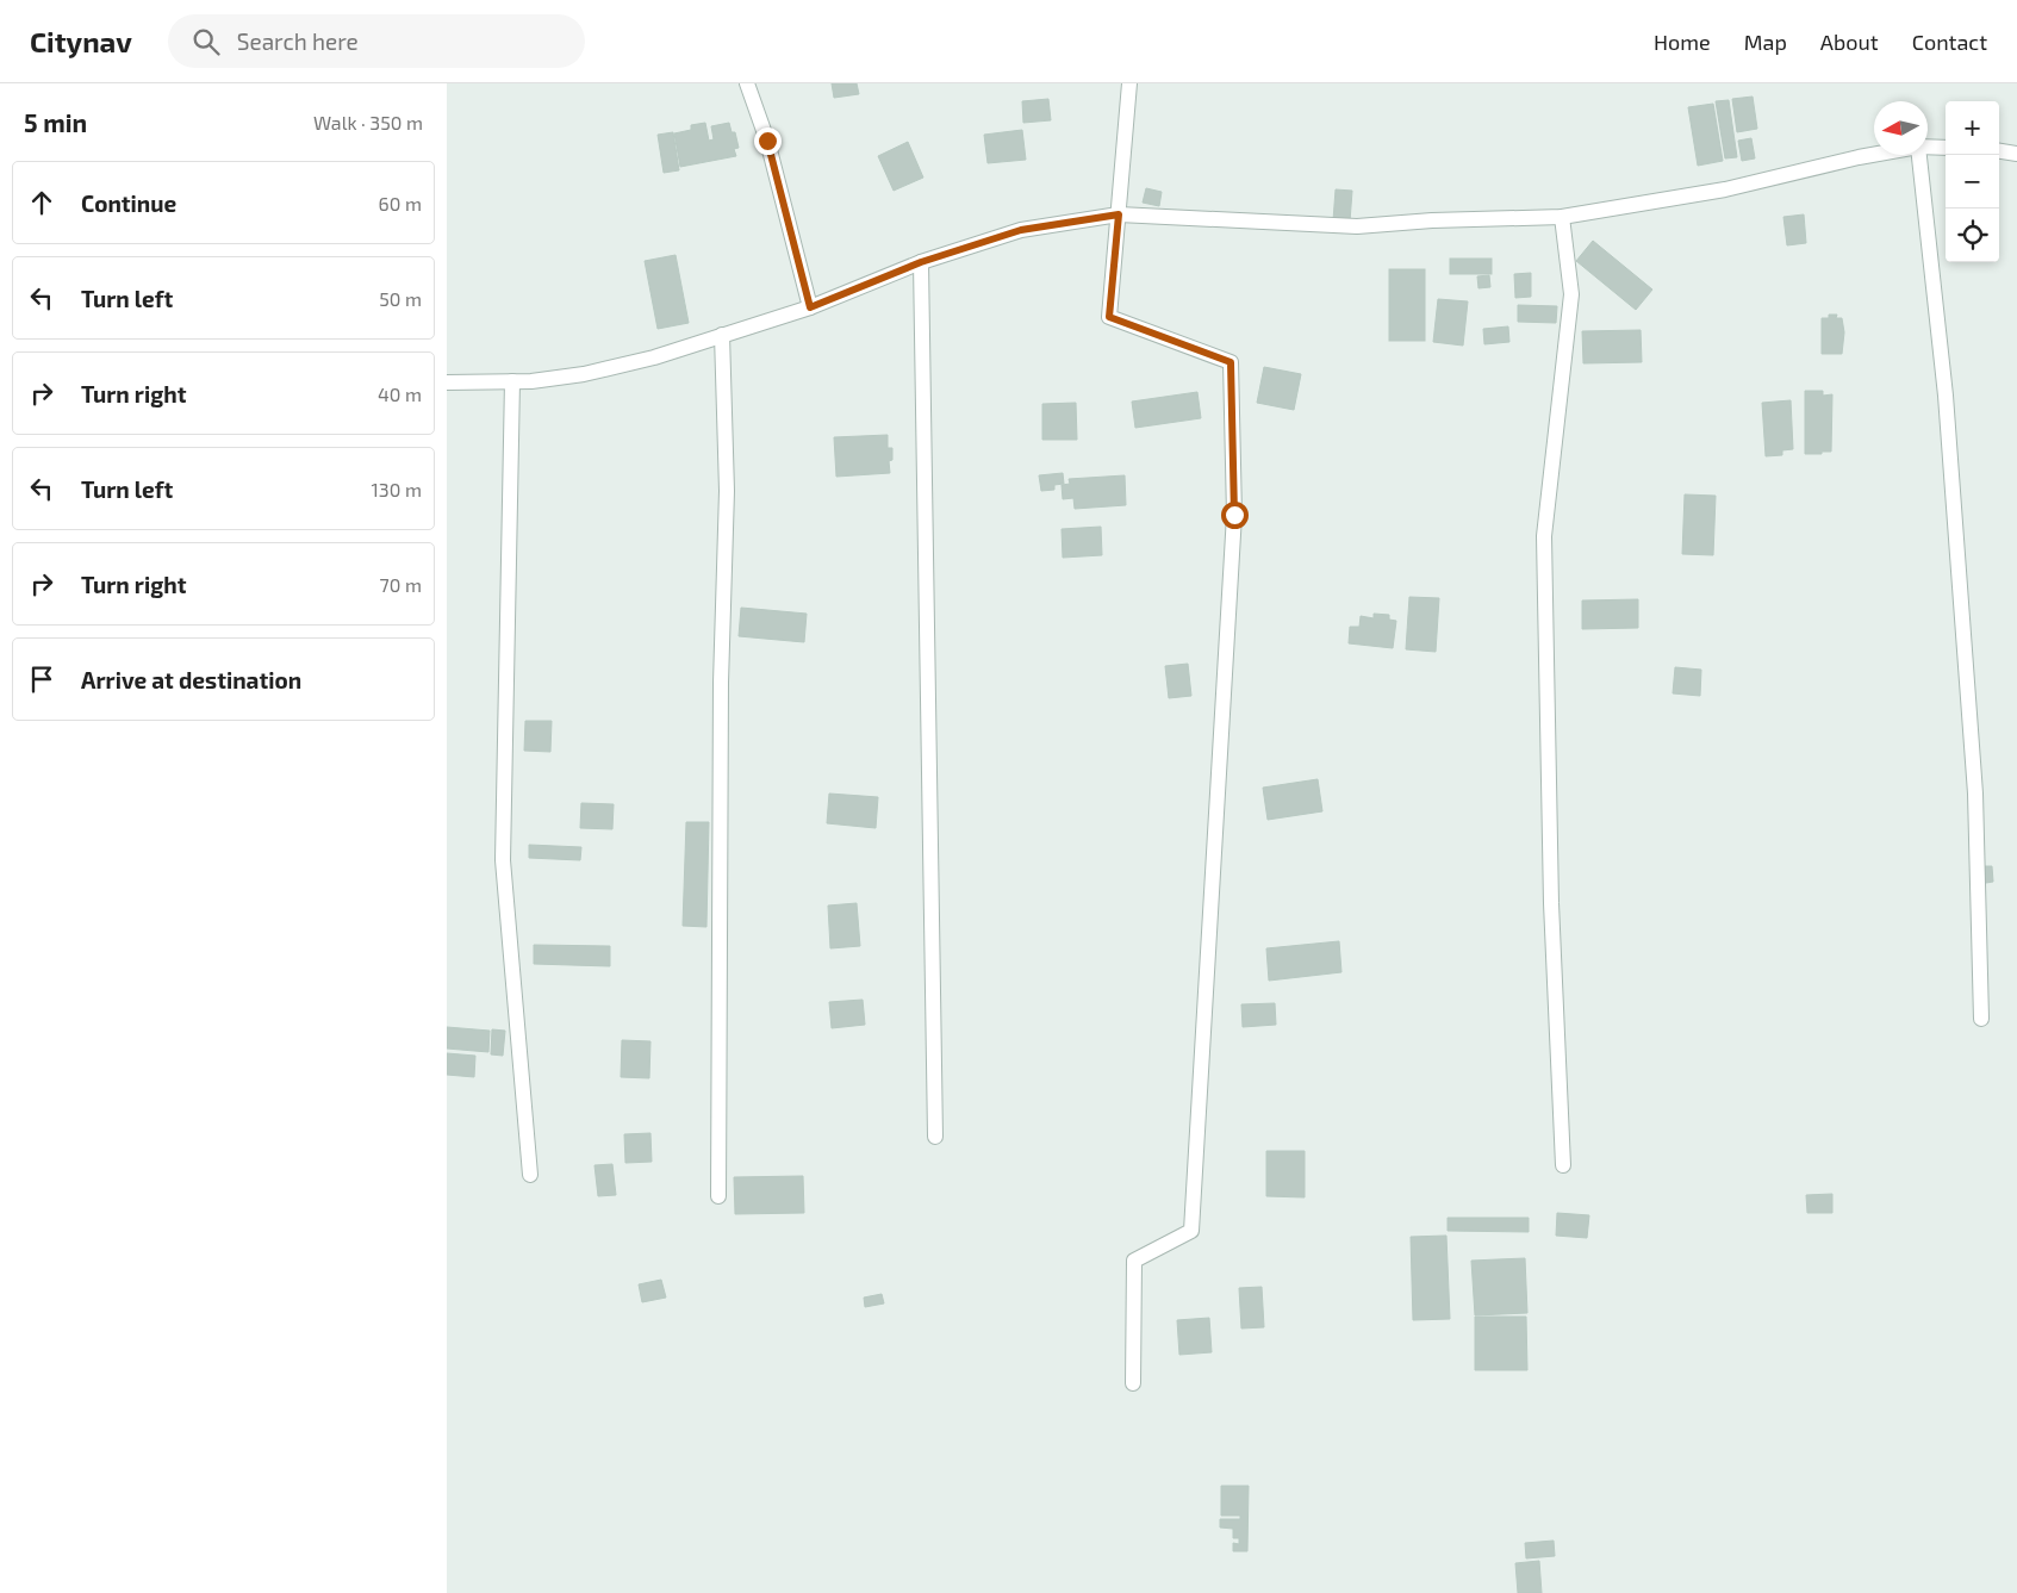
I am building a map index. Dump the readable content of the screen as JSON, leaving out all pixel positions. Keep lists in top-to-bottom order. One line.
{"north":"left","page":{"header":"Citynav","search":"Search here","nav":["Home","Map","About","Contact"],"heading":["5 min","Walk · 350 m"],"map_buttons":["+","−"],"list":[["Continue","60 m"],["Turn left","50 m"],["Turn right","40 m"],["Turn left","130 m"],["Turn right","70 m"],"Arrive at destination"]}}
